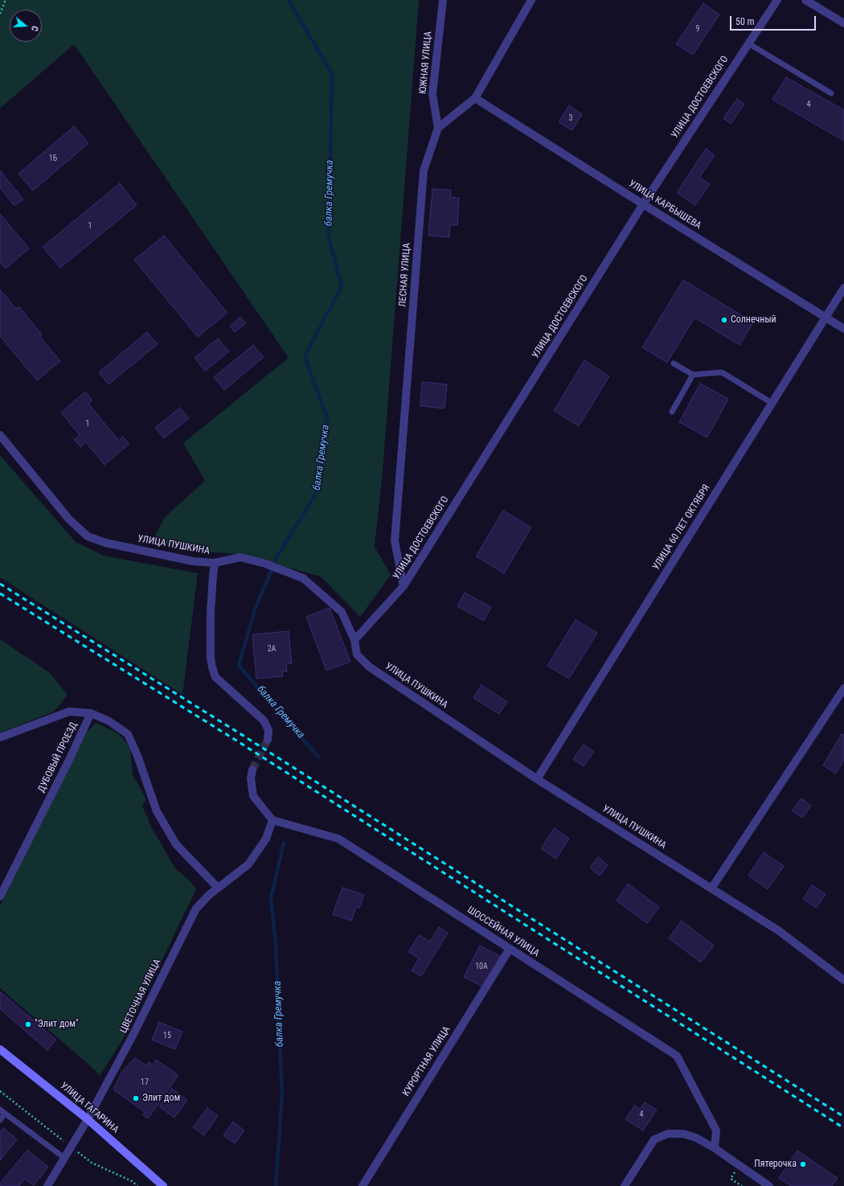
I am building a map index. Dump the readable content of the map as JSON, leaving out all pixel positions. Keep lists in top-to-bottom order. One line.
{"streets":{"main road":["УЛИЦА ГАГАРИНА"],"street":["ЮЖНАЯ УЛИЦА","УЛИЦА ДОСТОЕВСКОГО","УЛИЦА КАРБЫШЕВА","ЛЕСНАЯ УЛИЦА","УЛИЦА 60 ЛЕТ ОКТЯБРЯ","УЛИЦА ПУШКИНА","ДУБОВЫЙ ПРОЕЗД","ШОССЕЙНАЯ УЛИЦА","ЦВЕТОЧНАЯ УЛИЦА","КУРОРТНАЯ УЛИЦА"]},"crossings":[["ЮЖНАЯ УЛИЦА","ЛЕСНАЯ УЛИЦА"],["УЛИЦА ДОСТОЕВСКОГО","УЛИЦА КАРБЫШЕВА"],["УЛИЦА ДОСТОЕВСКОГО","ЛЕСНАЯ УЛИЦА"],["УЛИЦА ДОСТОЕВСКОГО","УЛИЦА ПУШКИНА"],["УЛИЦА КАРБЫШЕВА","УЛИЦА 60 ЛЕТ ОКТЯБРЯ"],["УЛИЦА 60 ЛЕТ ОКТЯБРЯ","УЛИЦА ПУШКИНА"],["ШОССЕЙНАЯ УЛИЦА","ЦВЕТОЧНАЯ УЛИЦА"],["ШОССЕЙНАЯ УЛИЦА","КУРОРТНАЯ УЛИЦА"],["ЦВЕТОЧНАЯ УЛИЦА","УЛИЦА ГАГАРИНА"]],"water":["балка Гремучка"],"places":["Солнечный","\"Элит дом\"","Элит дом","Пятерочка"],"house_numbers":["9","4","3","1Б","1","1","2А","10А","15","17","4"],"scale_bar":"50 m","north":"right"}
